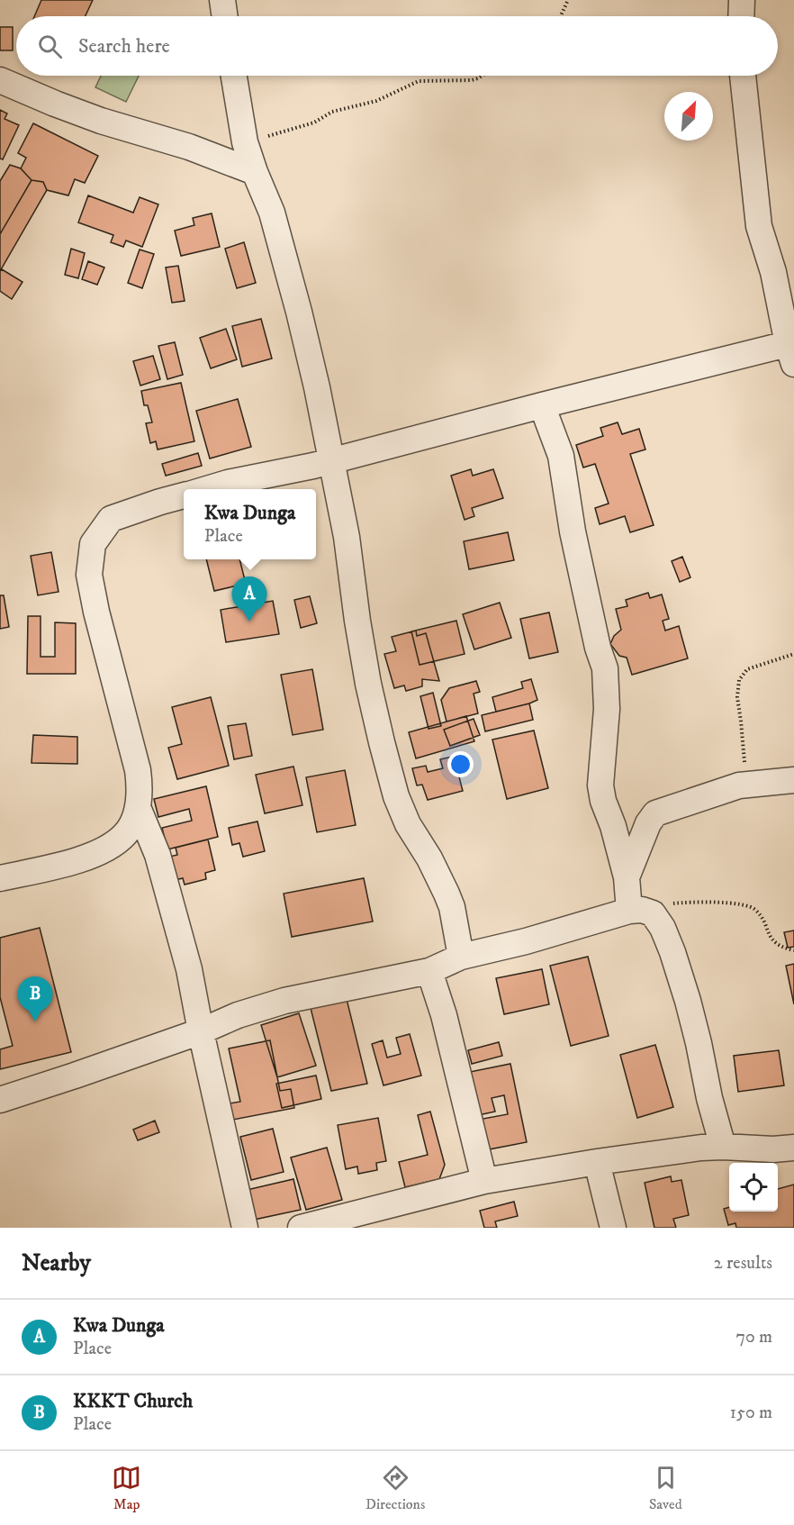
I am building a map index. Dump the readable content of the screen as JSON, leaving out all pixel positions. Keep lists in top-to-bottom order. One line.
{"north":"top right","page":{"search":"Search here","popup":["Kwa Dunga","Place"],"pins":["A","B"],"heading":["Nearby","2 results"],"list":[{"mark":"A","name":"Kwa Dunga","note":"Place","value":"70 m"},{"mark":"B","name":"KKKT Church","note":"Place","value":"150 m"}],"nav":["Map","Directions","Saved"]}}
